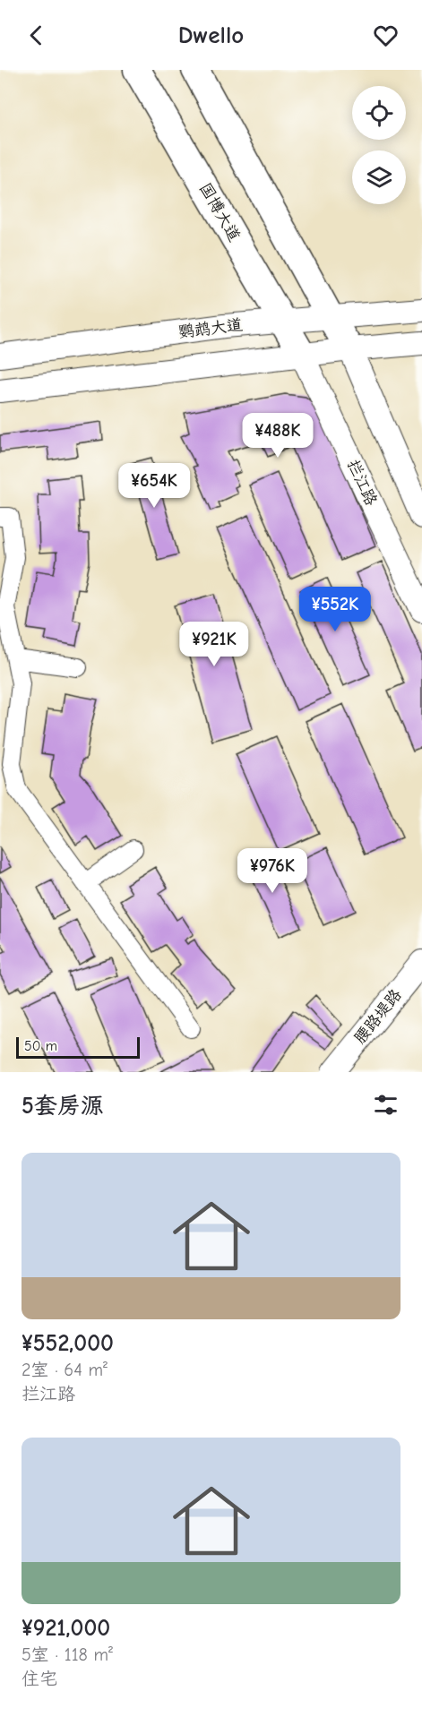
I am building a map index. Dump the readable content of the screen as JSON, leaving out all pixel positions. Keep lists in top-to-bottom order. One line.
{"streets":{"highway":["国博大道"],"main road":["鹦鹉大道","拦江路","腰路堤路"]},"crossings":[["国博大道","鹦鹉大道"],["国博大道","拦江路"]],"scale_bar":"50 m","page":{"header":"Dwello","price":["¥488K","¥654K","¥552K","¥921K","¥976K"],"scale":"50 m","heading":"5套房源","list":[{"name":"¥552,000","note":"2室 · 64 m² · 拦江路"},{"name":"¥921,000","note":"5室 · 118 m² · 住宅"}]}}
